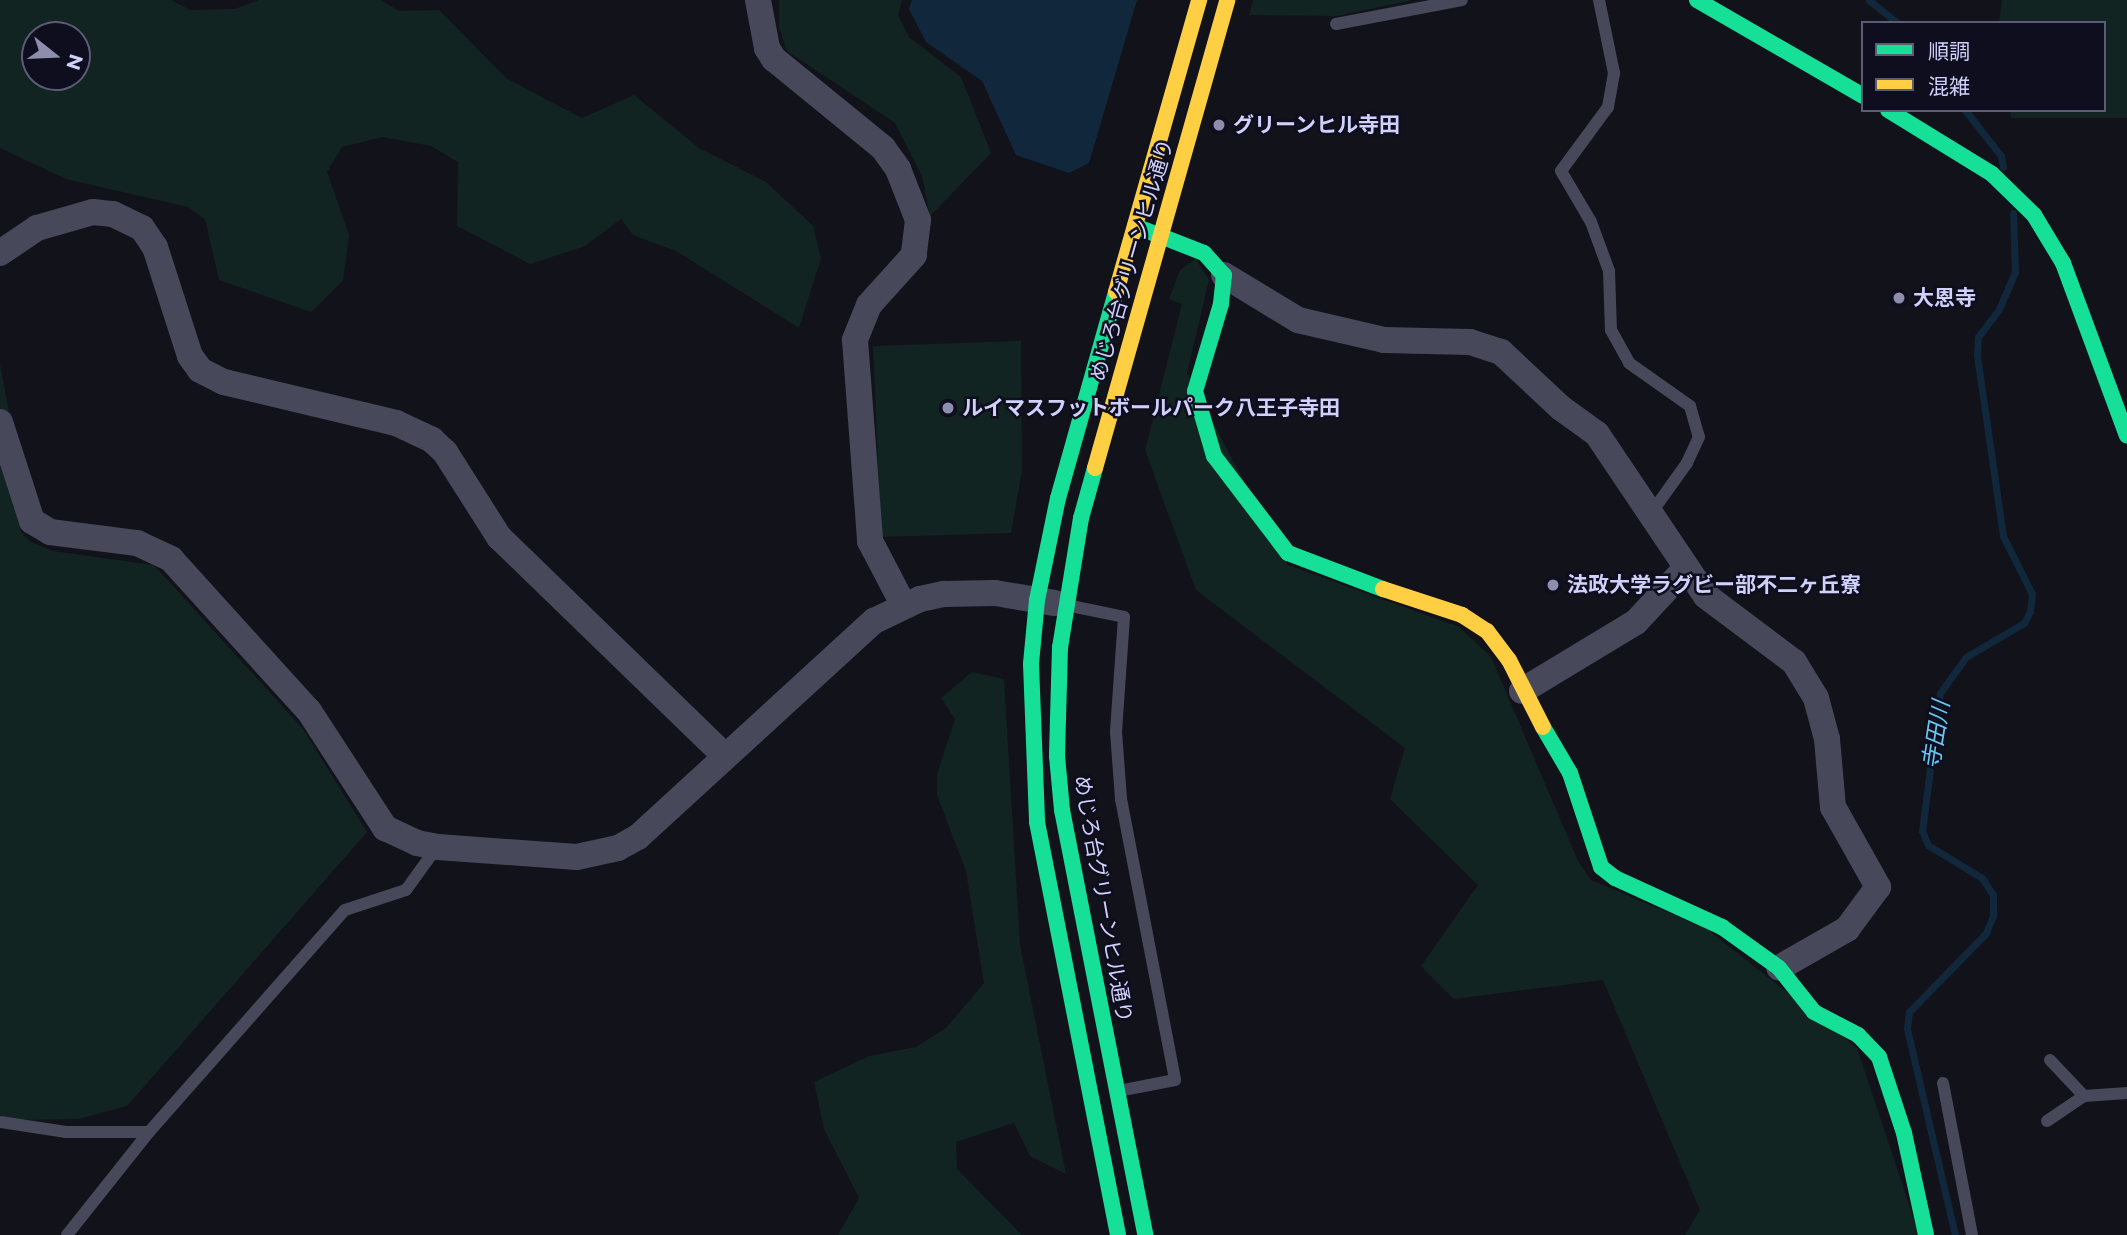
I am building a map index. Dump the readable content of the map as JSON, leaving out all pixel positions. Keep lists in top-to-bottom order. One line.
{"streets":{"street":["めじろ台グリーンヒル通り"]},"water":["寺田川"],"places":["グリーンヒル寺田","大恩寺","ルイマスフットボールパーク八王子寺田","法政大学ラグビー部不二ヶ丘寮"],"legend":["順調","混雑"],"north":"right"}
